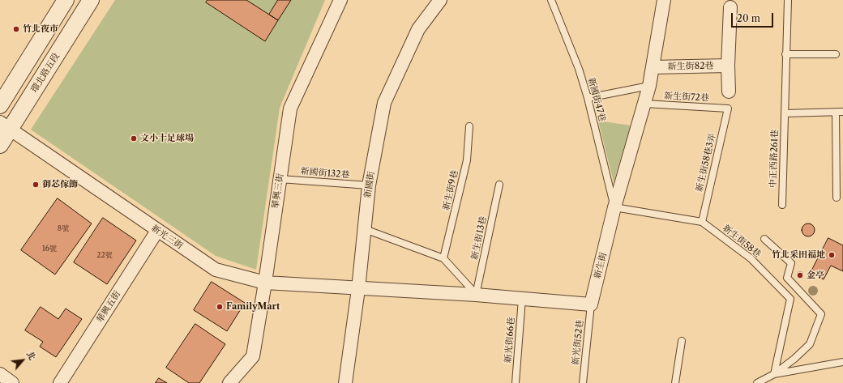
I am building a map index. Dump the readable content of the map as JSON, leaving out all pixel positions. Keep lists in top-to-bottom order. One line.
{"streets":{"street":["新生街82巷","環北路五段","新國街","華興三街","新光三街","新生街","華興五街"],"lane":["新生街72巷","新國街47巷","中正西路261巷","新生街58巷3弄","新國街132巷","新生街9巷","新生街13巷","新生街58巷","新光街66巷","新光街52巷"]},"crossings":[["新生街82巷","新生街"],["環北路五段","新光三街"],["新生街72巷","新生街58巷3弄"],["新生街72巷","新生街"],["新國街47巷","新生街58巷"],["新國街47巷","新生街"],["新生街58巷3弄","新生街58巷"],["新國街132巷","新國街"],["新國街132巷","華興三街"],["新國街","新光三街"],["華興三街","新光三街"],["新光三街","華興五街"],["新生街58巷","新生街"],["新生街","新光街52巷"]],"places":["竹北夜市","文小十足球場","御芯傢飾","竹北采田福地","金亭","FamilyMart"],"house_numbers":["8號","16號","22號"],"scale_bar":"20 m","north":"top right"}
